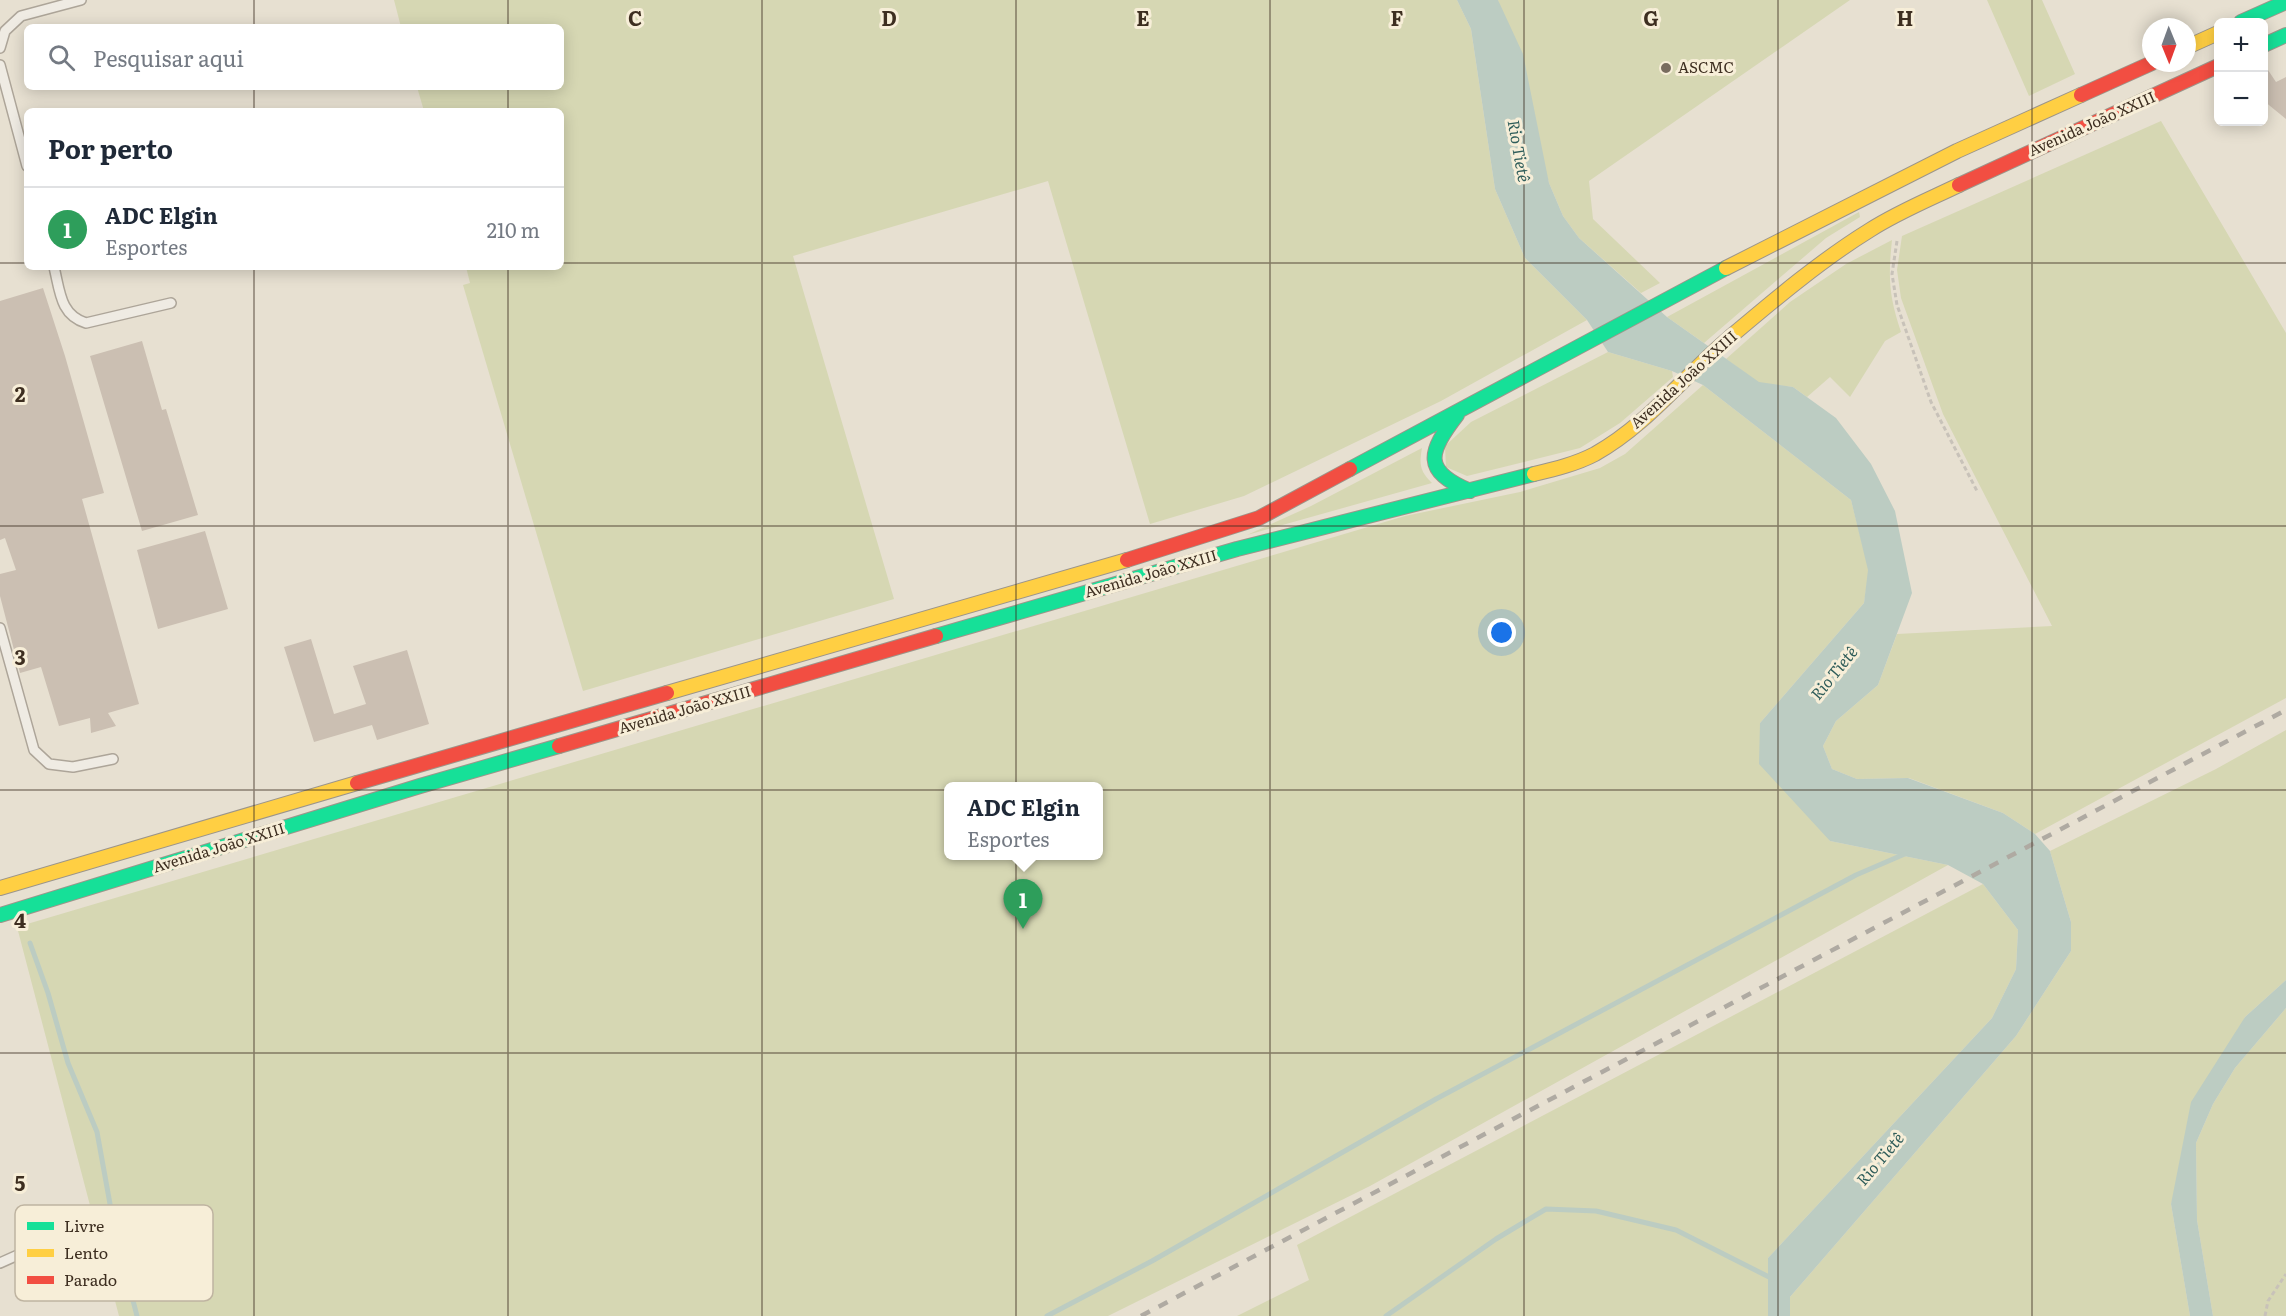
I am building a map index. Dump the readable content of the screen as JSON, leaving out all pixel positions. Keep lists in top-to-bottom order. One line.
{"streets":{"main road":["Avenida João XXIII"]},"water":["Rio Tietê"],"places":["ASCMC"],"legend":["Livre","Lento","Parado"],"north":"bottom","page":{"map_buttons":["+","−"],"search":"Pesquisar aqui","heading":"Por perto","list":[{"mark":"1","name":"ADC Elgin","note":"Esportes","value":"210 m"}],"popup":["ADC Elgin","Esportes"],"pins":"1"},"grid":{"columns":["C","D","E","F","G","H"],"rows":["2","3","4","5"]}}
